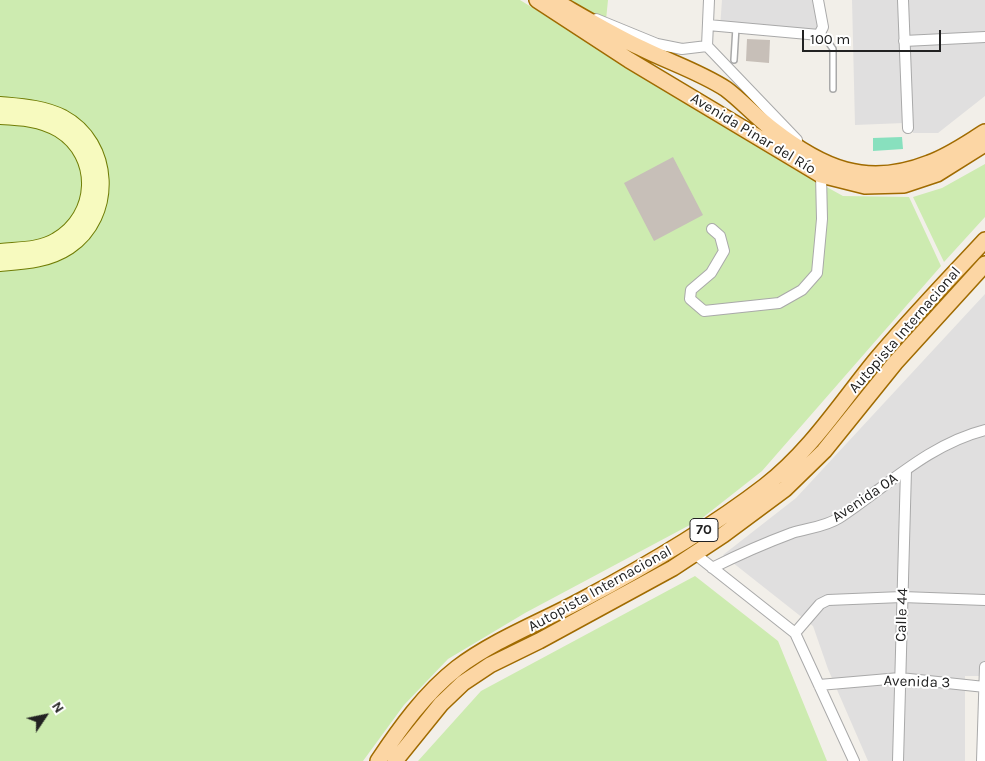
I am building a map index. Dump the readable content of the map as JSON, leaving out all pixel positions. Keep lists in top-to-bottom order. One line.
{"streets":{"main road":["Avenida Pinar del Río","Autopista Internacional","70"],"street":["Avenida 0A","Calle 44","Avenida 3"]},"crossings":[["Avenida 0A","Calle 44"],["Calle 44","Avenida 3"]],"scale_bar":"100 m","north":"top right"}
